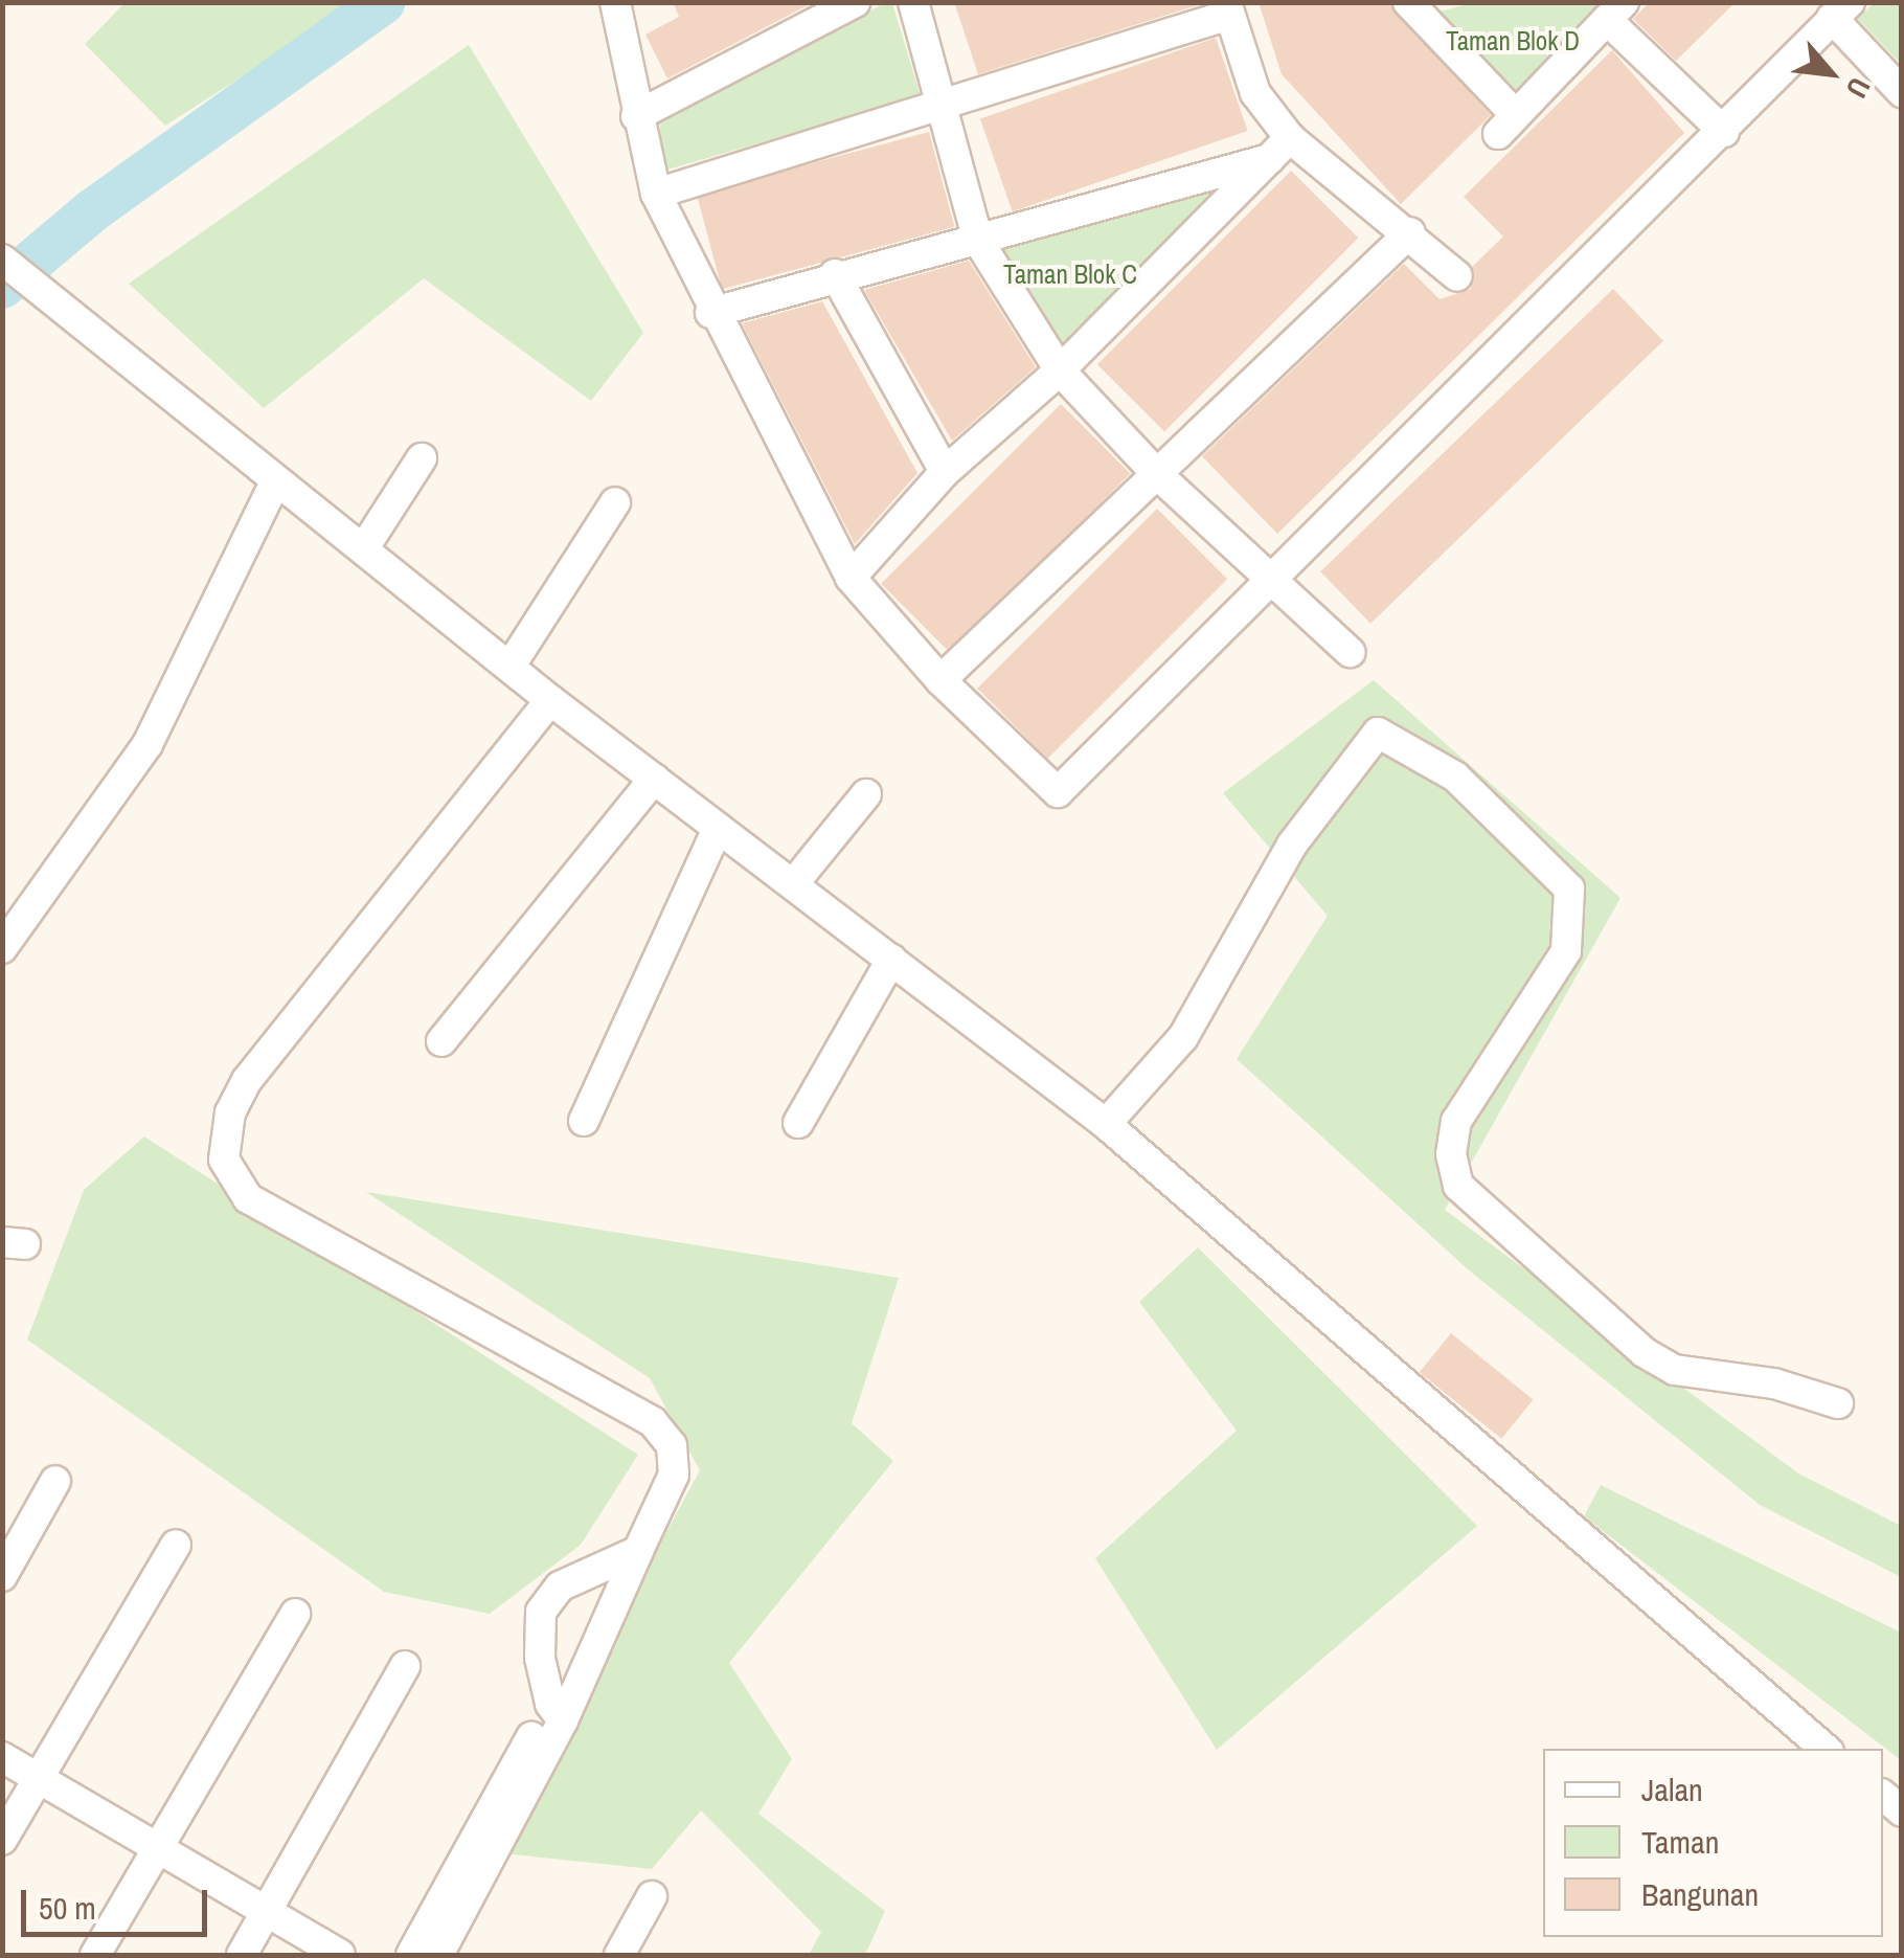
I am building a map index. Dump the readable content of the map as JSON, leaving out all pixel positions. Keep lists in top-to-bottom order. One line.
{"parks":["Taman Blok D","Taman Blok C"],"legend":["Jalan","Taman","Bangunan"],"scale_bar":"50 m","north":"bottom right"}
